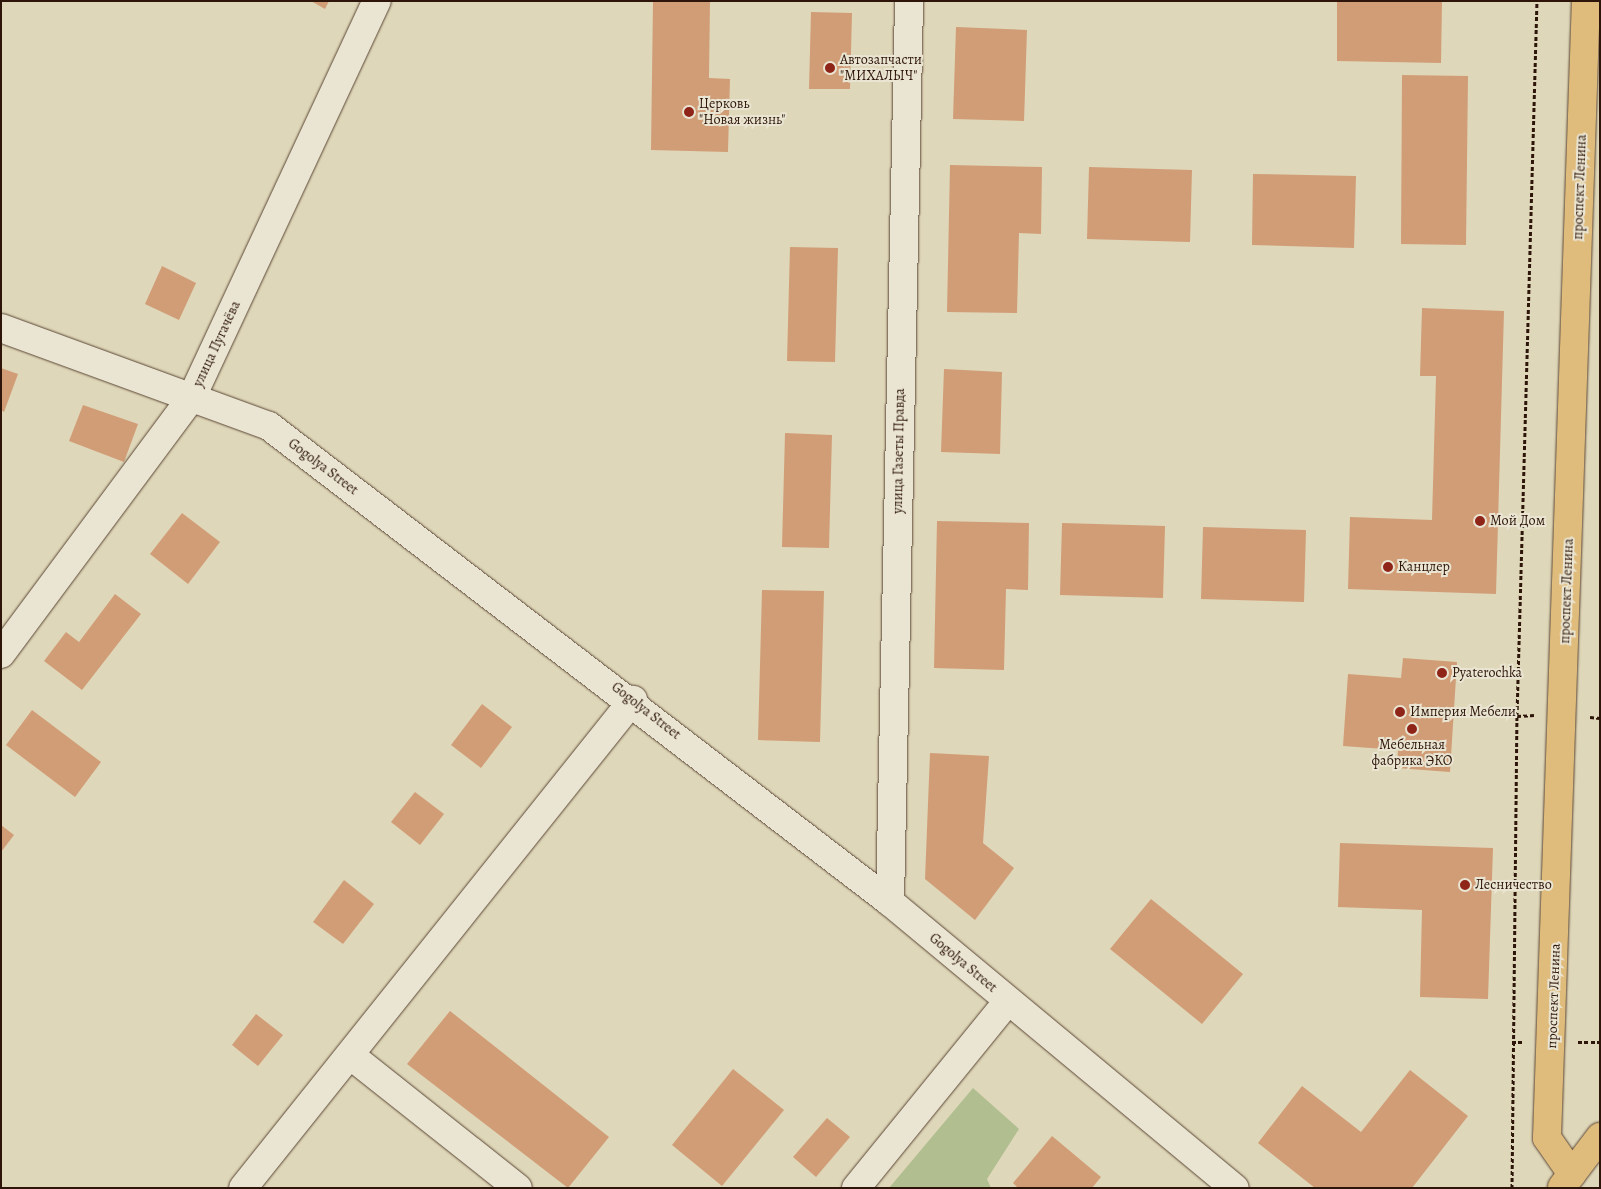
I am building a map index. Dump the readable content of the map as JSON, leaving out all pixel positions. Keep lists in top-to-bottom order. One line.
{"streets":{"main road":["проспект Ленина"],"street":["улица Пугачёва","улица Газеты Правда","Gogolya Street"]},"crossings":[["улица Пугачёва","Gogolya Street"],["улица Газеты Правда","Gogolya Street"]],"places":["Автозапчасти \"МИХАЛЫЧ\"","Церковь \"Новая жизнь\"","Мой Дом","Канцлер","Pyaterochka","Империя Мебели","Мебельная фабрика ЭКО","Лесничество"]}
